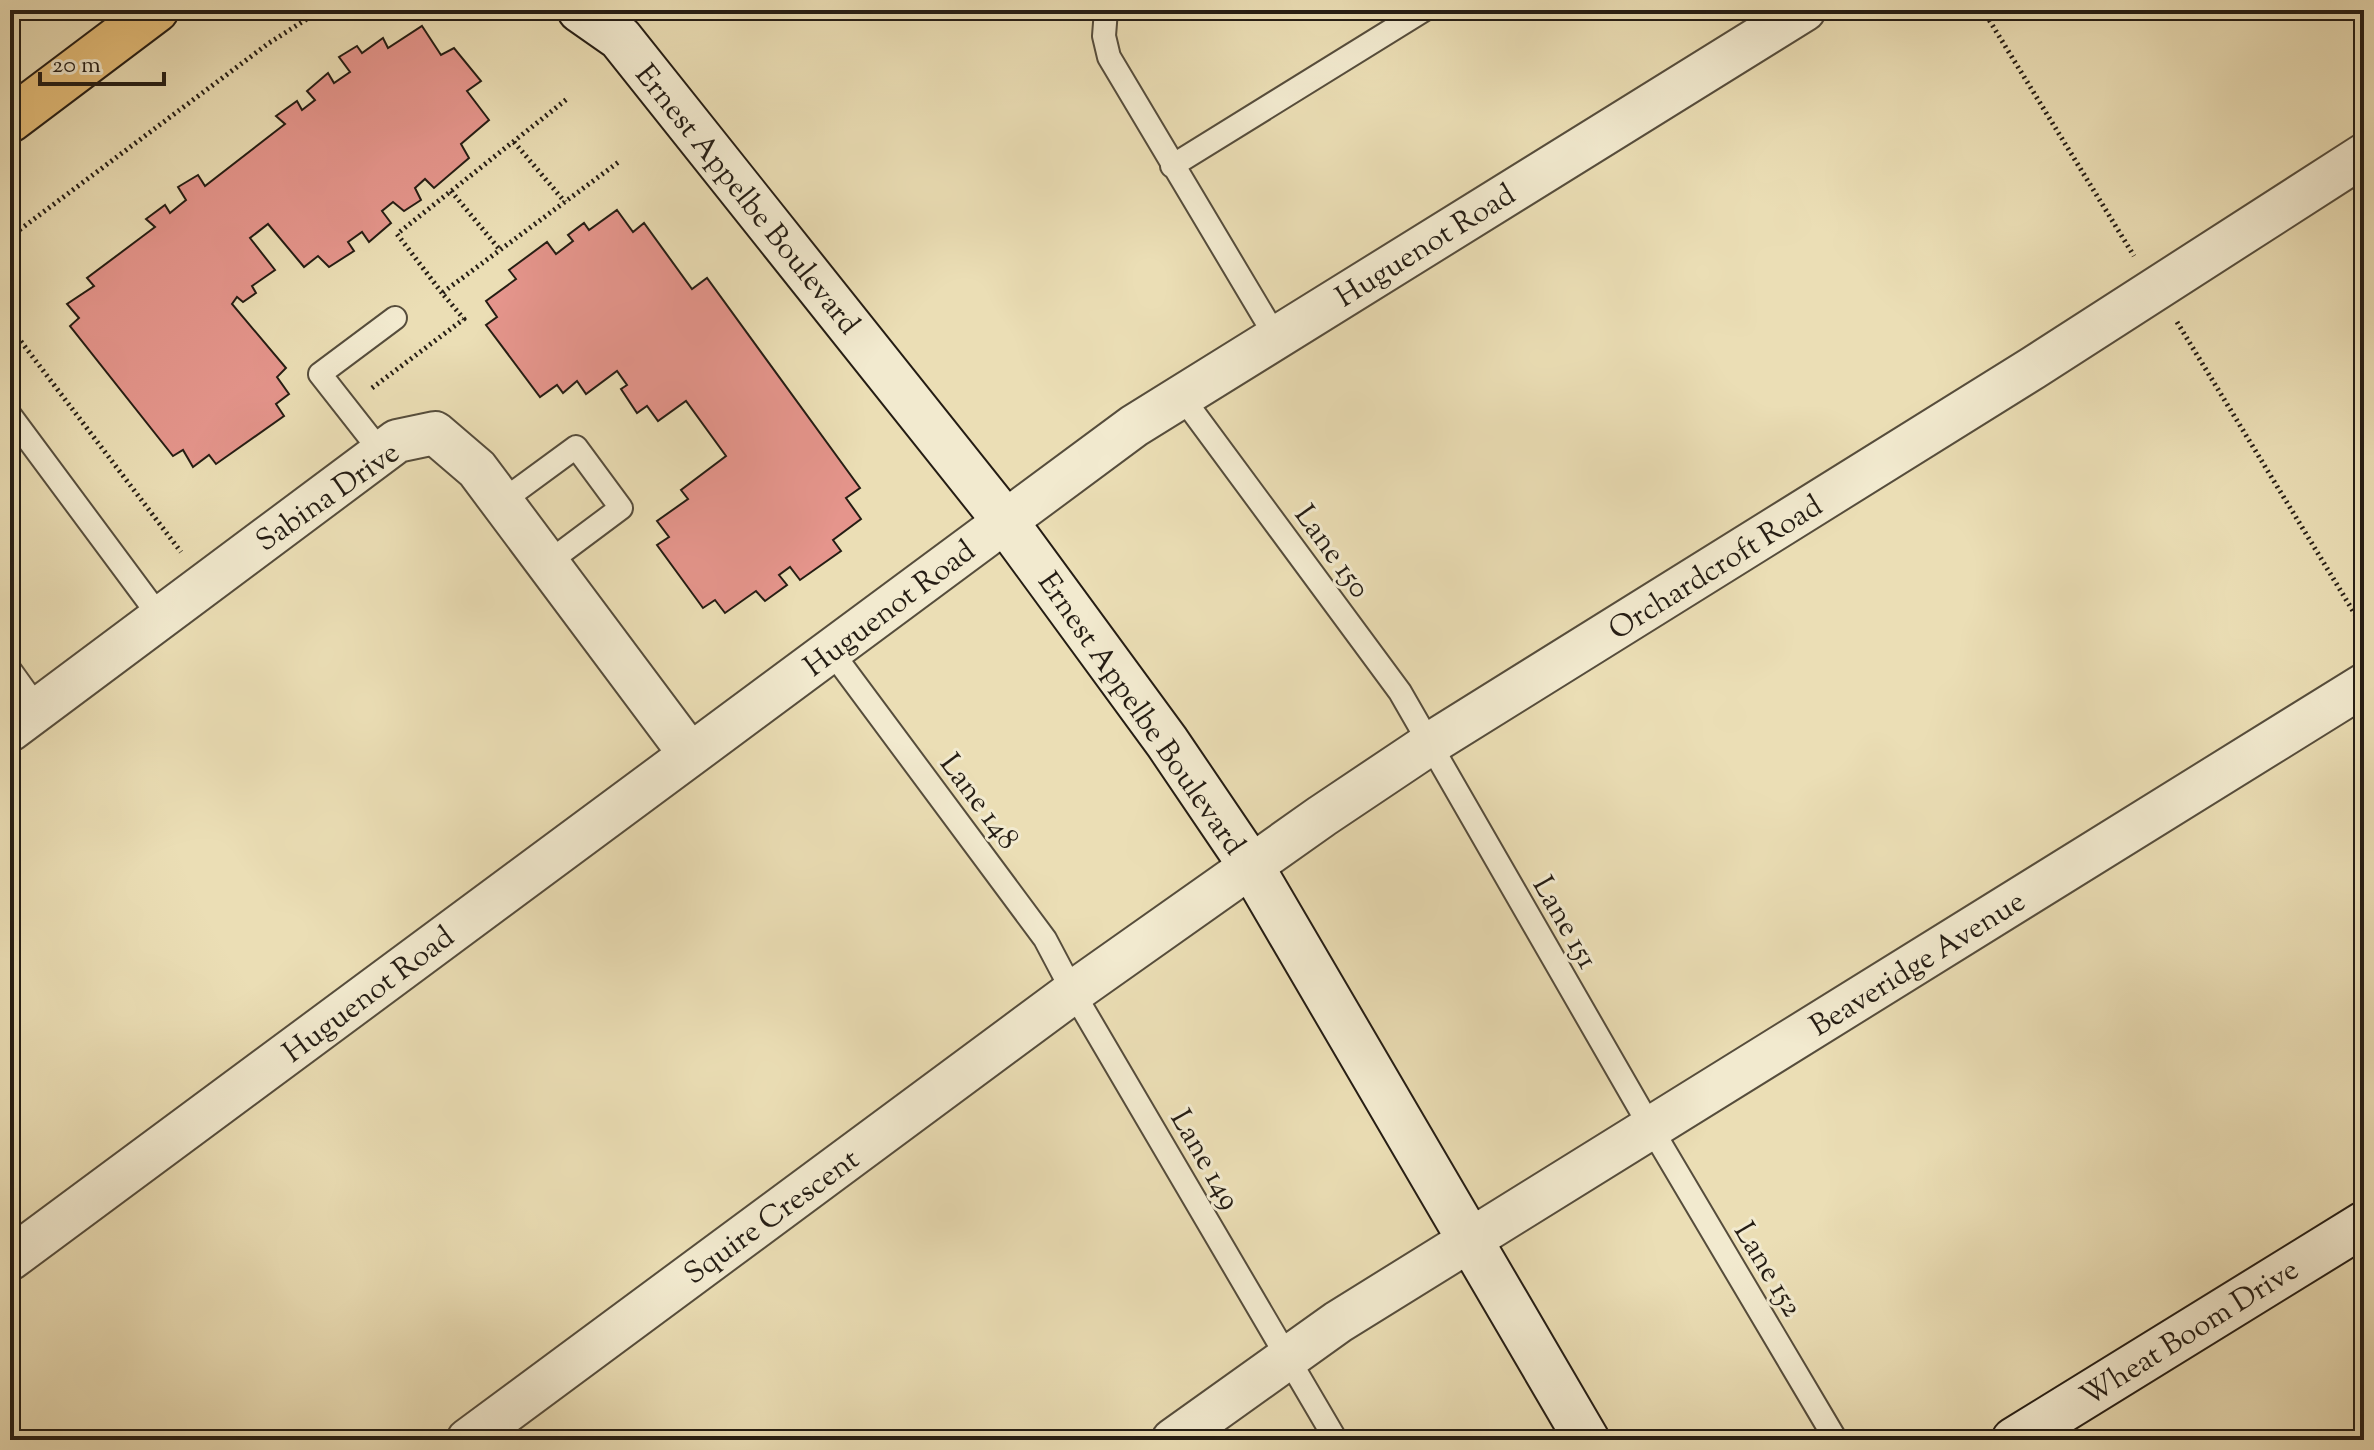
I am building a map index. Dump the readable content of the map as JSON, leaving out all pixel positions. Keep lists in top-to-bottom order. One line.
{"streets":{"street":["Ernest Appelbe Boulevard","Huguenot Road","Sabina Drive","Orchardcroft Road","Beaveridge Avenue","Squire Crescent","Wheat Boom Drive"],"lane":["Lane 150","Lane 148","Lane 151","Lane 149","Lane 152"]},"crossings":[["Ernest Appelbe Boulevard","Huguenot Road"],["Ernest Appelbe Boulevard","Orchardcroft Road"],["Ernest Appelbe Boulevard","Beaveridge Avenue"],["Huguenot Road","Sabina Drive"],["Huguenot Road","Lane 150"],["Huguenot Road","Lane 148"],["Lane 150","Orchardcroft Road"],["Lane 150","Lane 151"],["Orchardcroft Road","Lane 148"],["Orchardcroft Road","Lane 151"],["Orchardcroft Road","Lane 149"],["Orchardcroft Road","Squire Crescent"],["Lane 148","Lane 149"],["Lane 148","Squire Crescent"],["Lane 151","Beaveridge Avenue"],["Lane 151","Lane 152"],["Beaveridge Avenue","Lane 152"],["Lane 149","Squire Crescent"]],"scale_bar":"20 m"}
